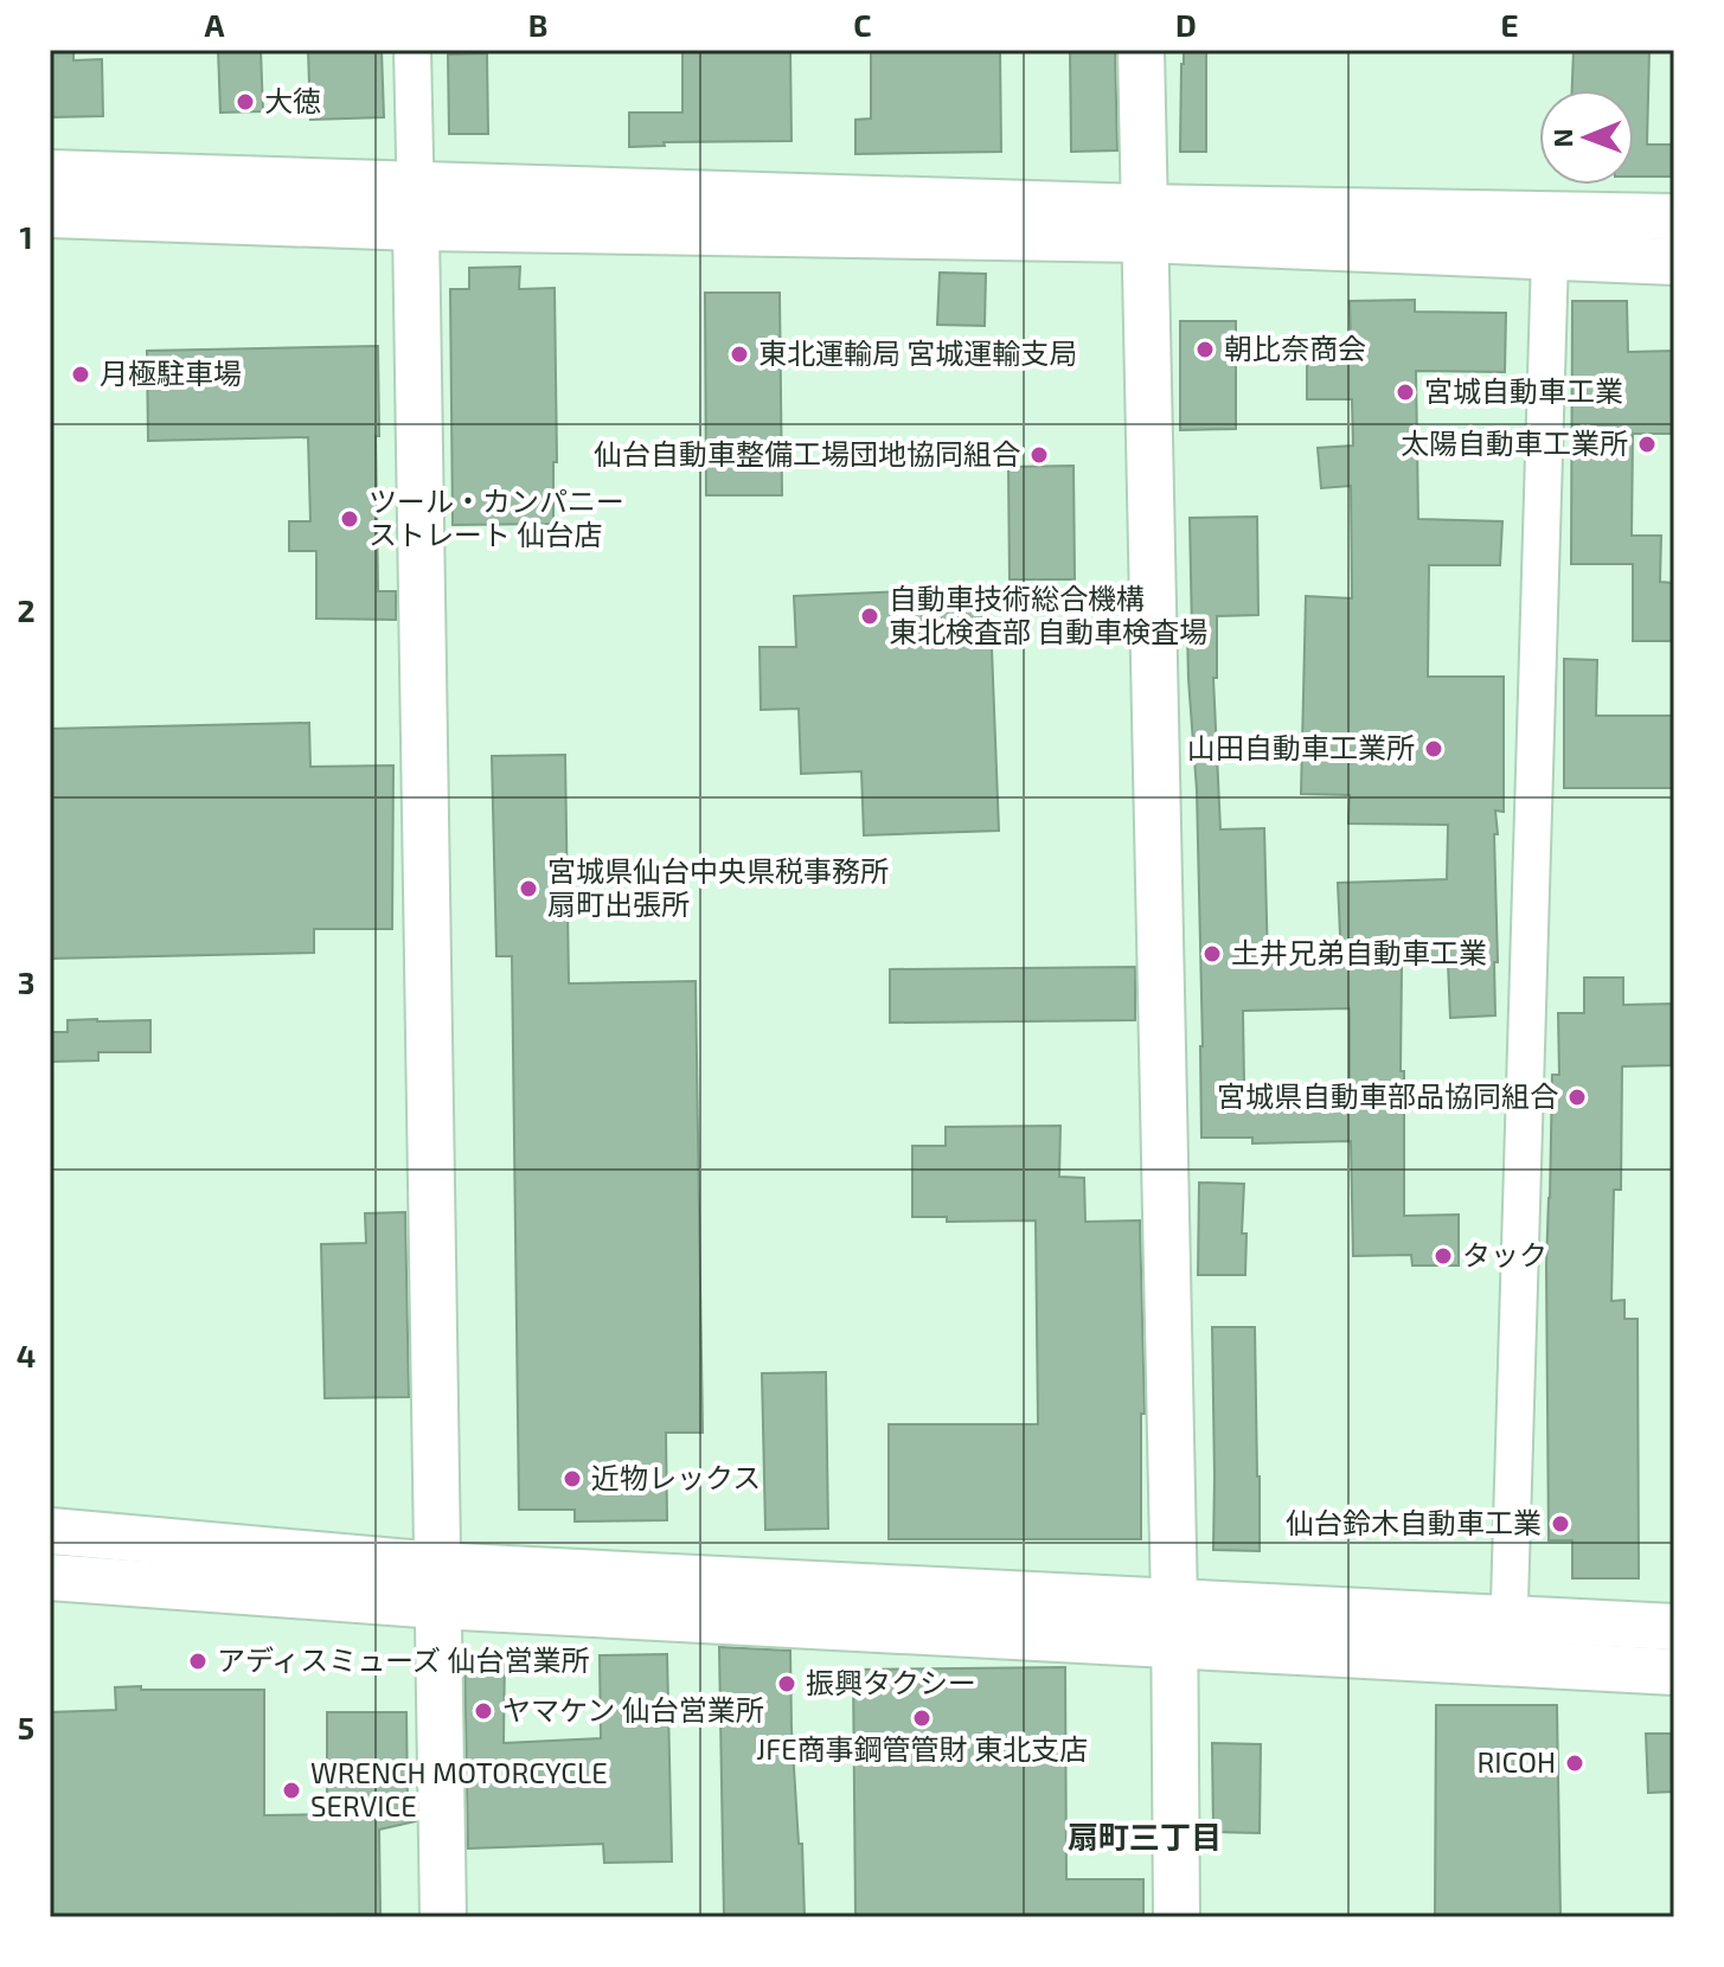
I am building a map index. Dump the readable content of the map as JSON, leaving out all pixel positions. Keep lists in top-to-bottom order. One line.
{"districts":["扇町三丁目"],"places":["大徳","朝比奈商会","東北運輸局 宮城運輸支局","月極駐車場","宮城自動車工業","太陽自動車工業所","仙台自動車整備工場団地協同組合","ツール・カンパニー ストレート 仙台店","自動車技術総合機構 東北検査部 自動車検査場","山田自動車工業所","宮城県仙台中央県税事務所 扇町出張所","土井兄弟自動車工業","宮城県自動車部品協同組合","タック","近物レックス","仙台鈴木自動車工業","アディスミューズ 仙台営業所","振興タクシー","ヤマケン 仙台営業所","JFE商事鋼管管財 東北支店","RICOH","WRENCH MOTORCYCLE SERVICE"],"north":"left","grid":{"columns":["A","B","C","D","E"],"rows":["1","2","3","4","5"]}}
